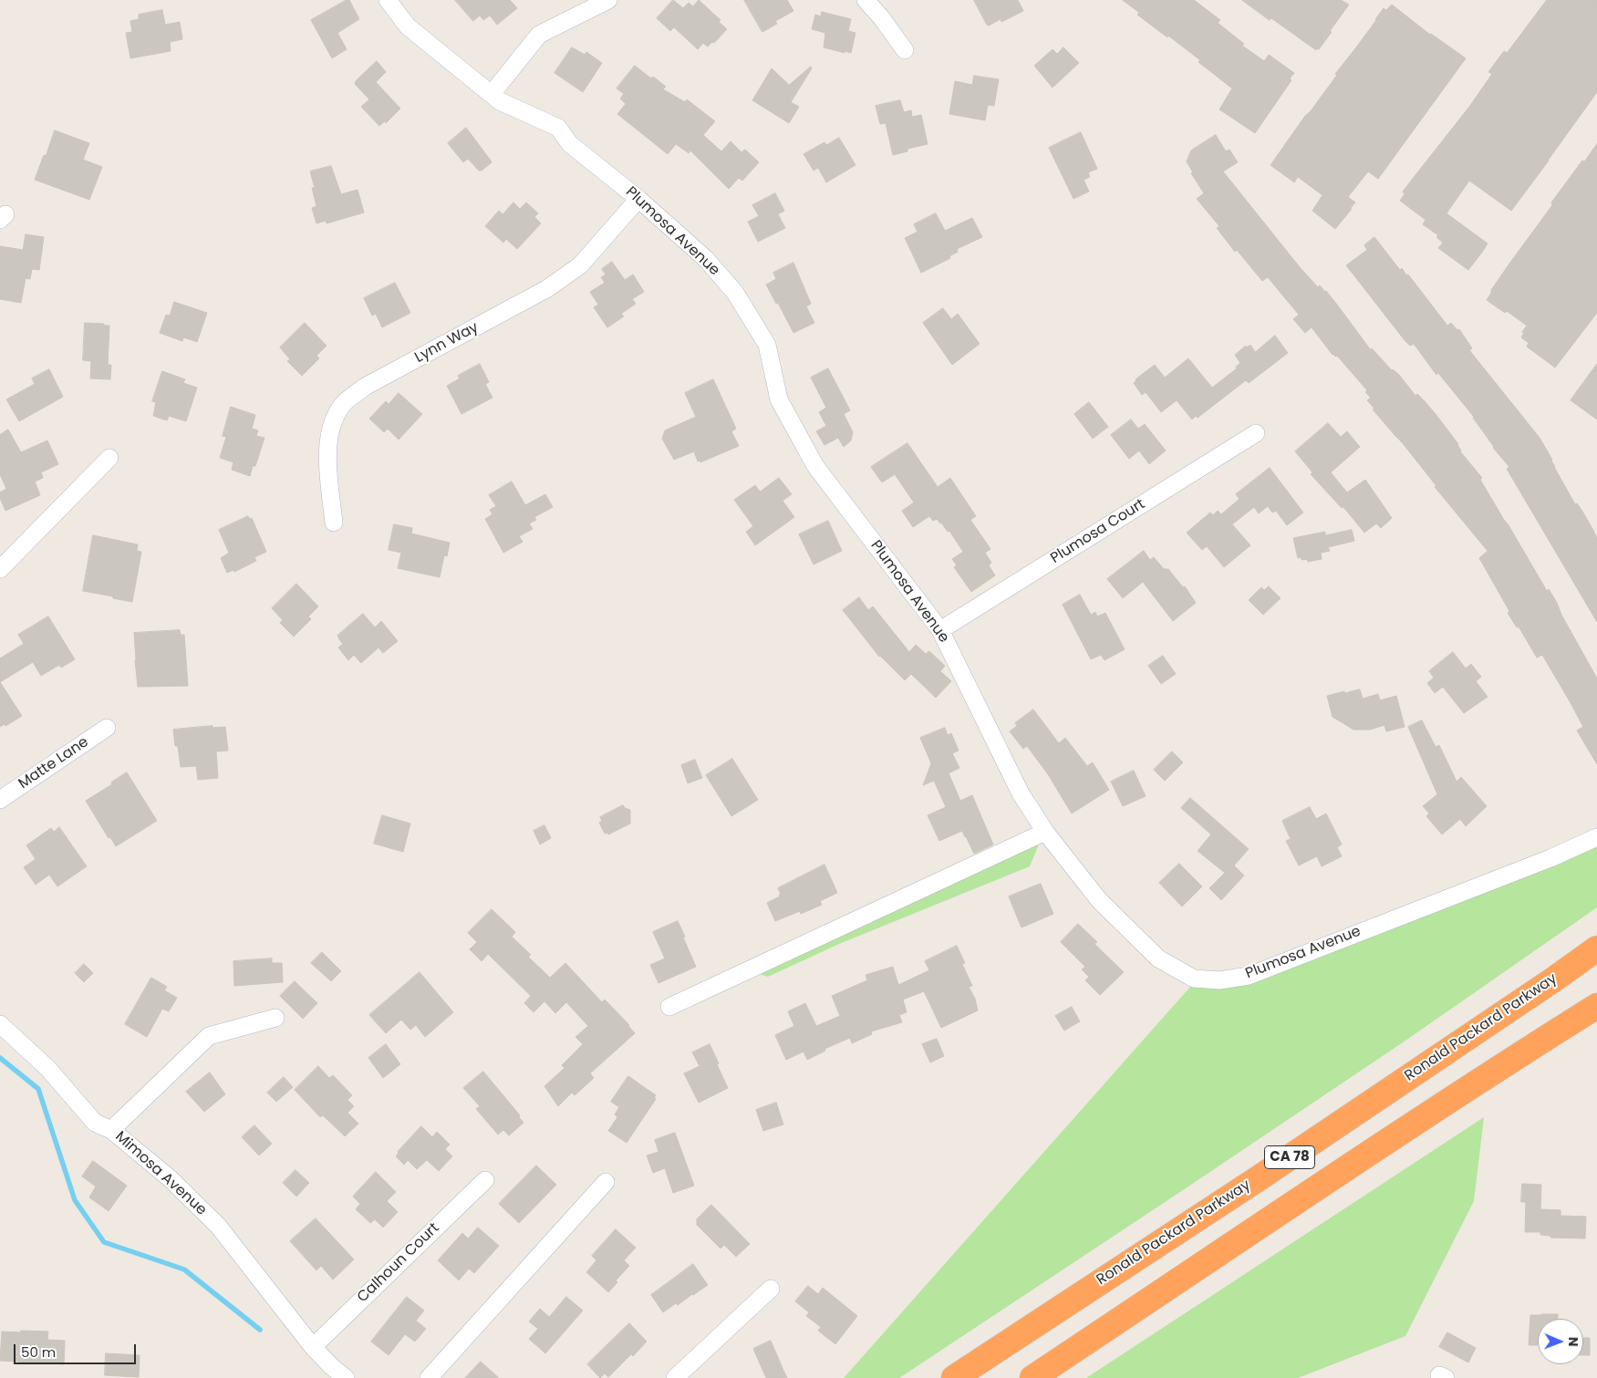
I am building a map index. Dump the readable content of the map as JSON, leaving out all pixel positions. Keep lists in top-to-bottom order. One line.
{"streets":{"highway":["Ronald Packard Parkway","CA 78"],"street":["Plumosa Avenue","Lynn Way","Plumosa Court","Matte Lane","Mimosa Avenue","Calhoun Court"]},"crossings":[["Plumosa Avenue","Lynn Way"],["Plumosa Avenue","Plumosa Court"],["Mimosa Avenue","Calhoun Court"]],"scale_bar":"50 m","north":"right"}
